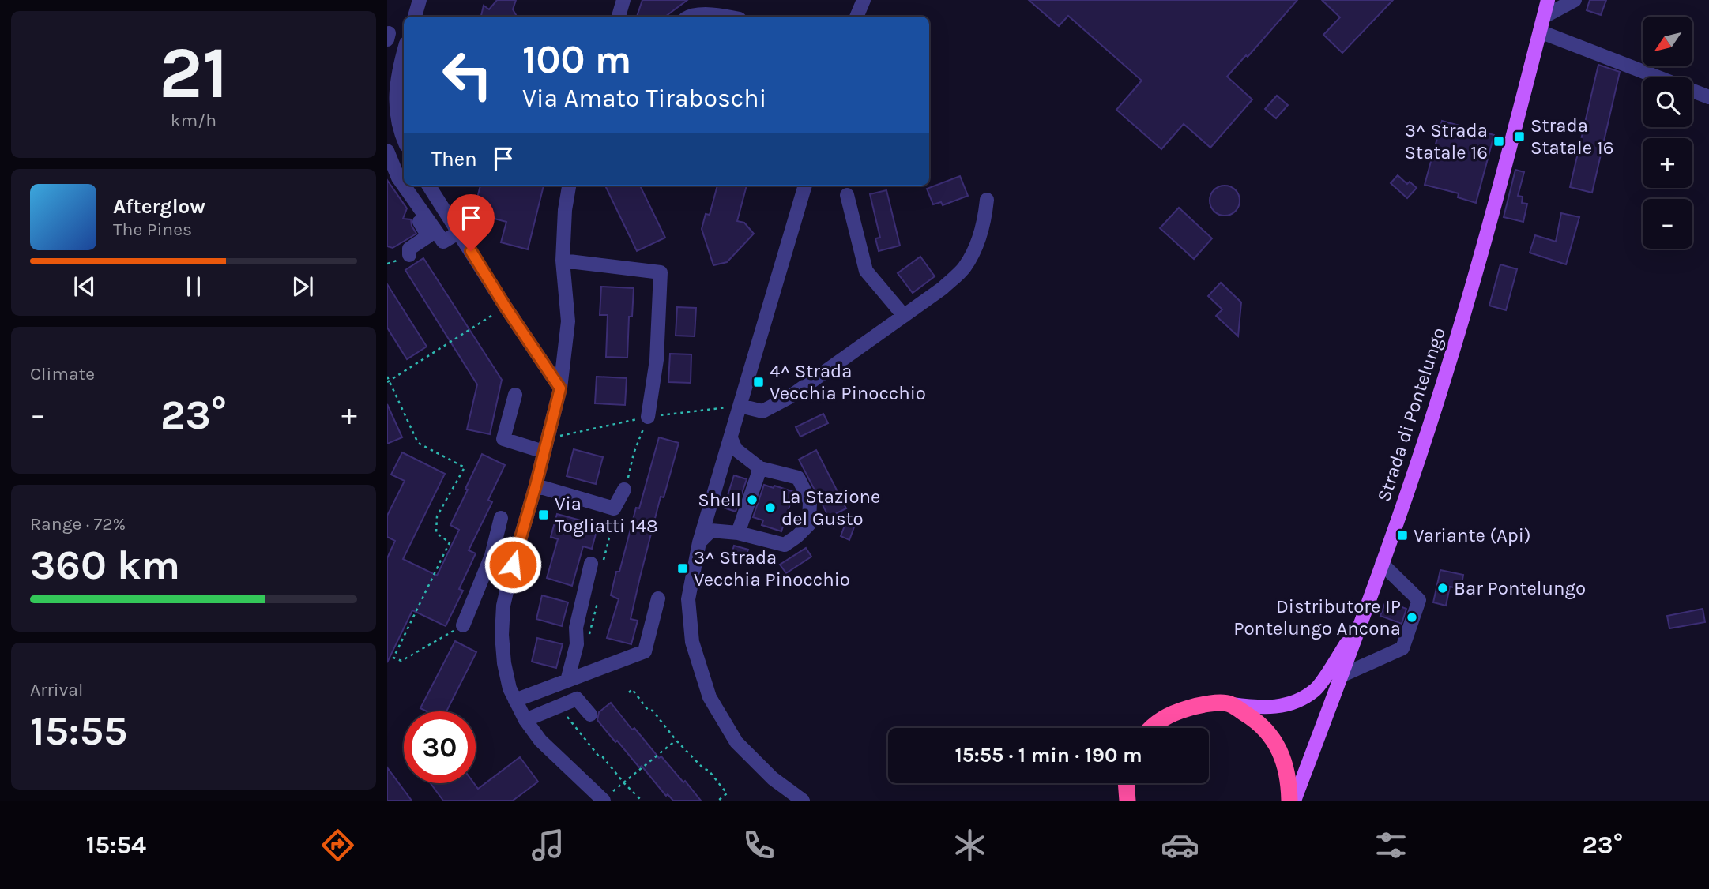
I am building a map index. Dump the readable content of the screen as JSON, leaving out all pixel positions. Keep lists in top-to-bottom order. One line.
{"streets":{"main road":["Strada di Pontelungo"]},"places":{"transit":["Strada Statale 16","3^ Strada Statale 16","4^ Strada Vecchia Pinocchio","Via Togliatti 148","Variante (Api)","3^ Strada Vecchia Pinocchio"],"other":["Shell","La Stazione del Gusto","Bar Pontelungo","Distributore IP Pontelungo Ancona"]},"north":"bottom left","page":{"tile":[["21","km/h"],"Climate",["Range · 72%","360 km"],["Arrival","15:55"]],"map_buttons":["+","−"],"turn":["100 m","Via Amato Tiraboschi"],"then":"Then","song":["Afterglow","The Pines"],"heat":["−","23°","+"],"limit":"30","trip":"15:55 · 1 min · 190 m","tabs":["15:54","23°"]}}
